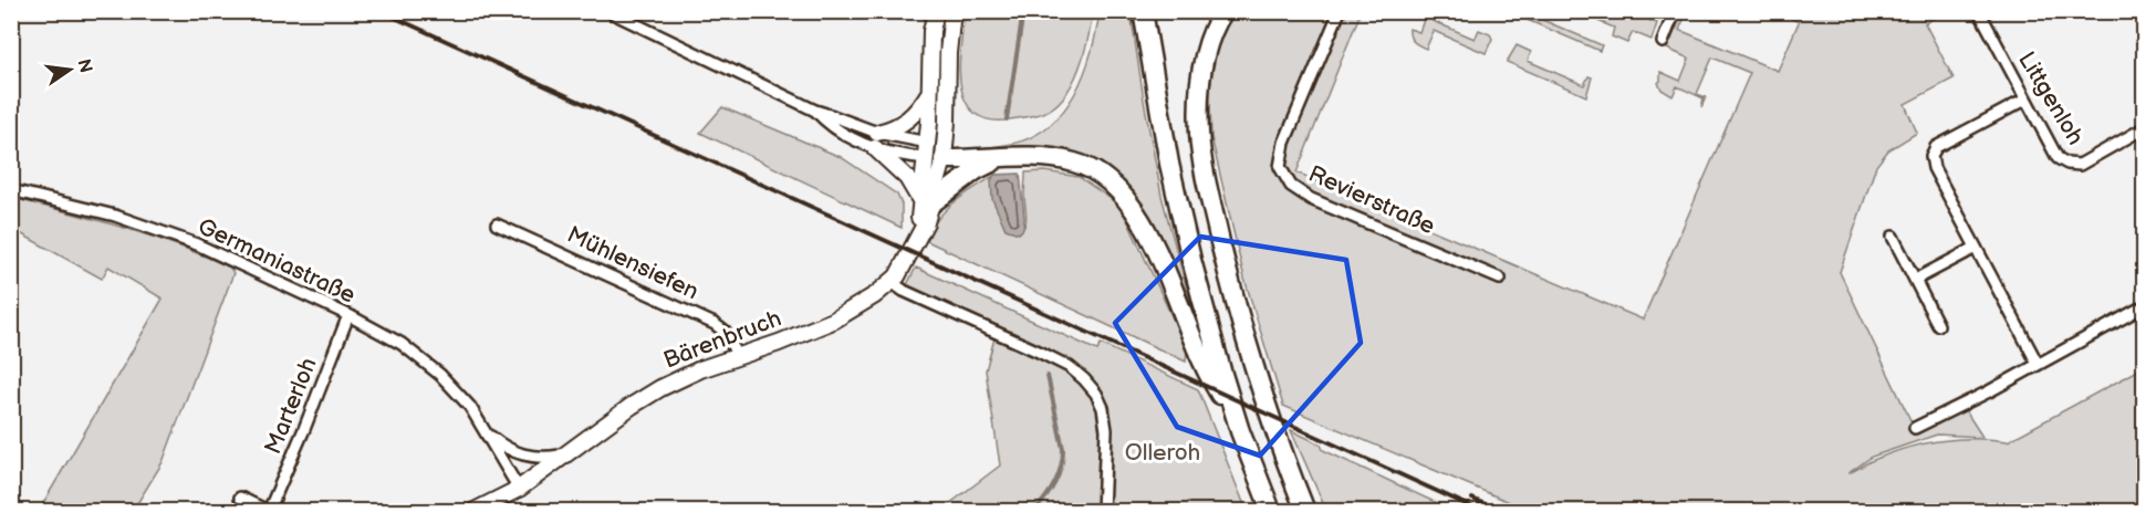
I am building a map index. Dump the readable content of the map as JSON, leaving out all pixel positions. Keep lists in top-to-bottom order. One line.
{"streets":{"main road":["Bärenbruch"],"street":["Littgenloh","Revierstraße","Germaniastraße","Mühlensiefen","Marterloh"]},"crossings":[["Germaniastraße","Bärenbruch"],["Germaniastraße","Marterloh"],["Mühlensiefen","Bärenbruch"]],"parks":["Olleroh"],"north":"right"}
